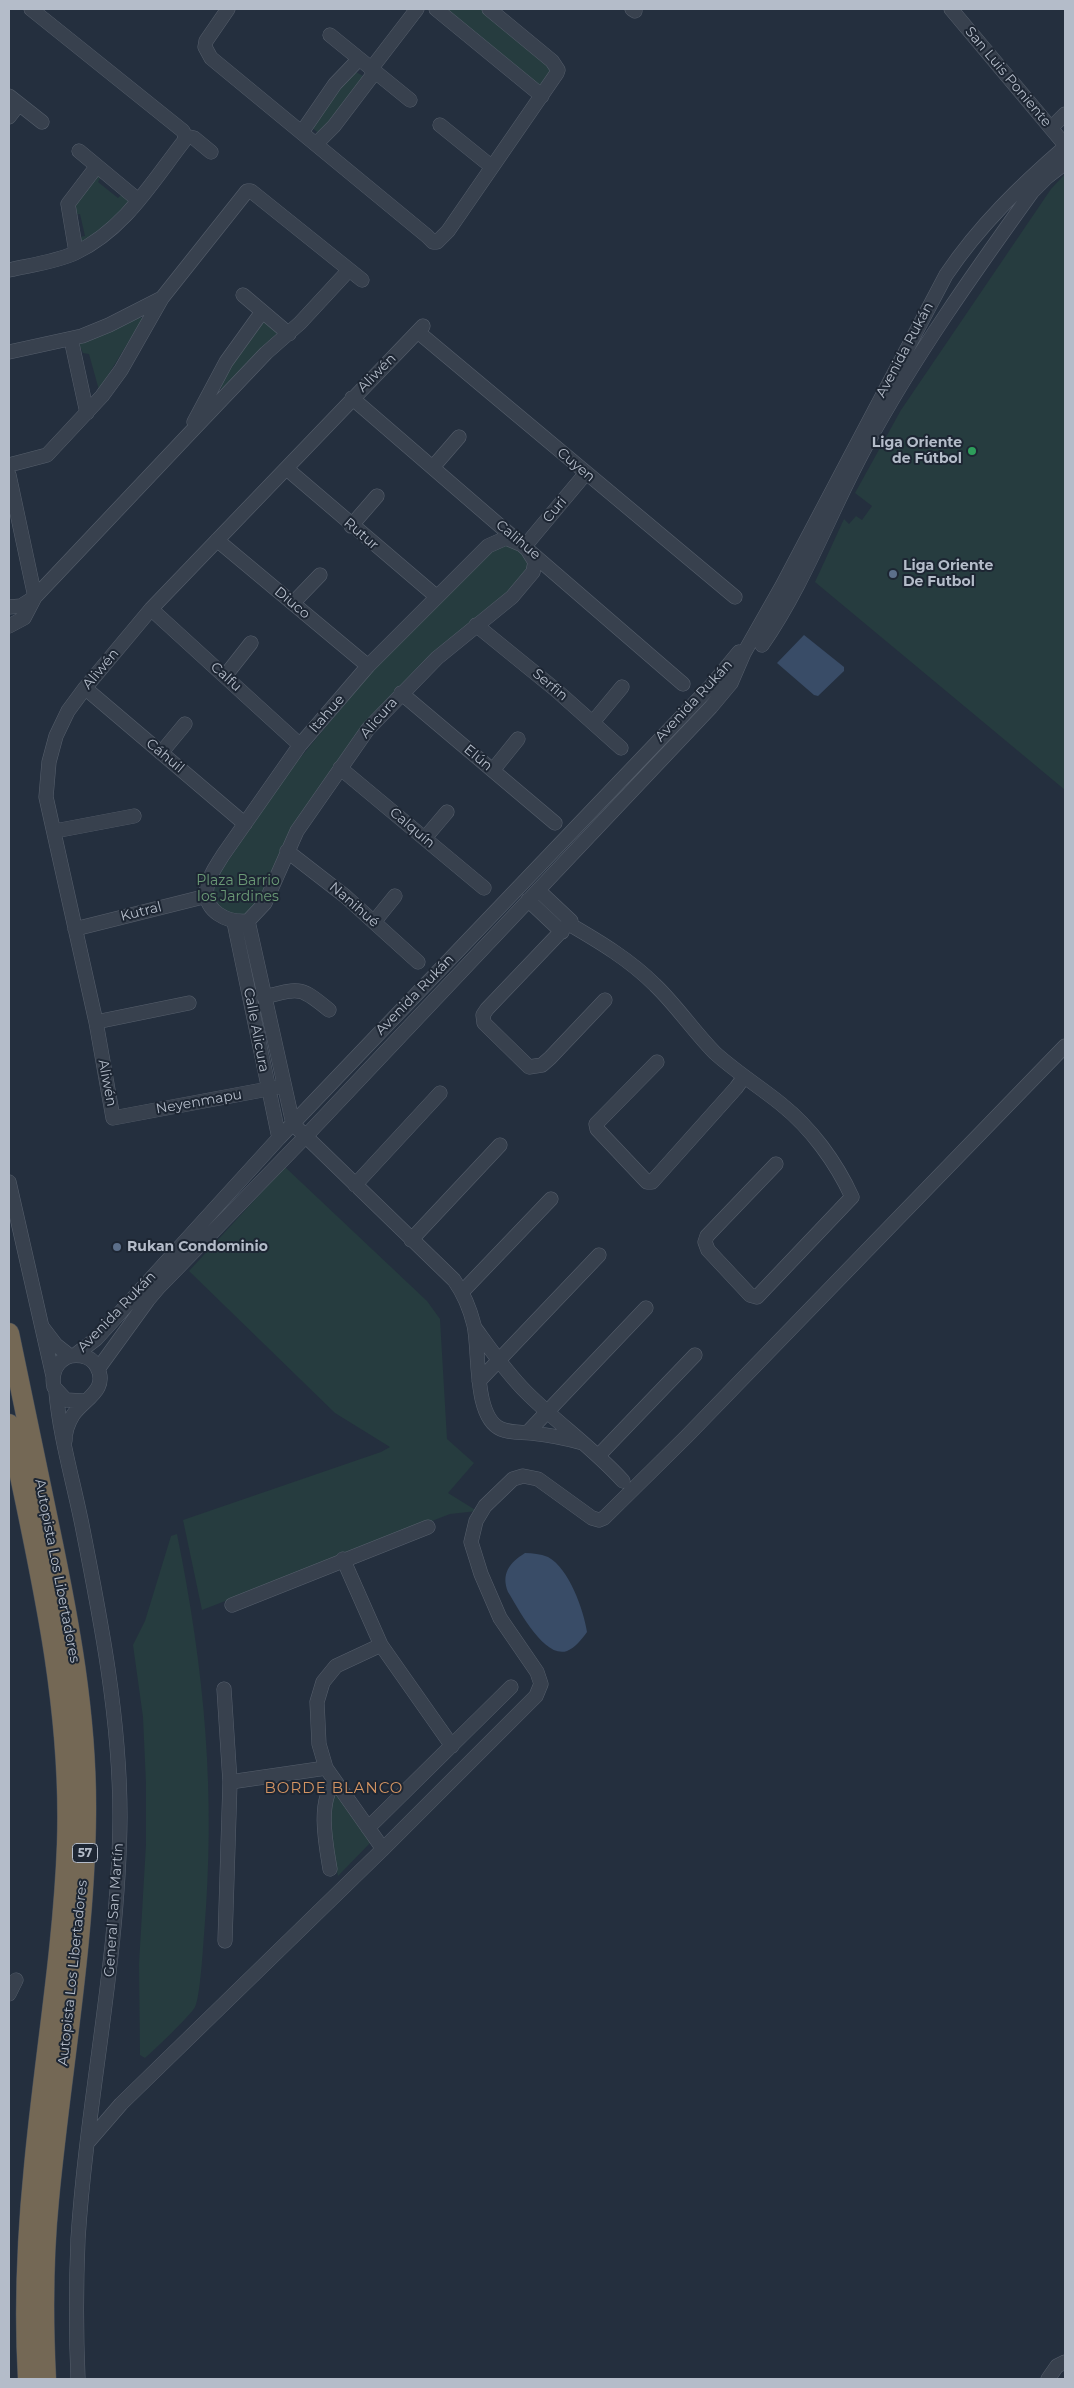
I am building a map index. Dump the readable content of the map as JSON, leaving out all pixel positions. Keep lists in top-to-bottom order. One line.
{"streets":{"highway":["Autopista Los Libertadores","57"],"street":["San Luis Poniente","Avenida Rukán","Aliwén","Cuyen","Curi","Rutur","Calihue","Diuco","Calfu","Serfin","Itahue","Alicura","Cáhuil","Elún","Calquín","Nanihué","Kutral","Calle Alicura","Neyenmapu","General San Martín"]},"crossings":[["San Luis Poniente","Avenida Rukán"],["Avenida Rukán","Calle Alicura"],["Avenida Rukán","General San Martín"],["Aliwén","Cuyen"],["Aliwén","Rutur"],["Aliwén","Calihue"],["Aliwén","Diuco"],["Aliwén","Calfu"],["Aliwén","Cáhuil"],["Aliwén","Kutral"],["Aliwén","Neyenmapu"],["Cuyen","Curi"],["Curi","Calihue"],["Curi","Itahue"],["Curi","Alicura"],["Rutur","Itahue"],["Calihue","Itahue"],["Calihue","Alicura"],["Diuco","Itahue"],["Calfu","Itahue"],["Serfin","Alicura"],["Itahue","Alicura"],["Itahue","Cáhuil"],["Itahue","Kutral"],["Alicura","Elún"],["Alicura","Calquín"],["Alicura","Nanihué"],["Alicura","Calle Alicura"],["Calle Alicura","Neyenmapu"]],"districts":["BORDE BLANCO"],"parks":["Plaza Barrio los Jardines"],"places":["Liga Oriente de Fútbol","Liga Oriente De Futbol","Rukan Condominio"]}
